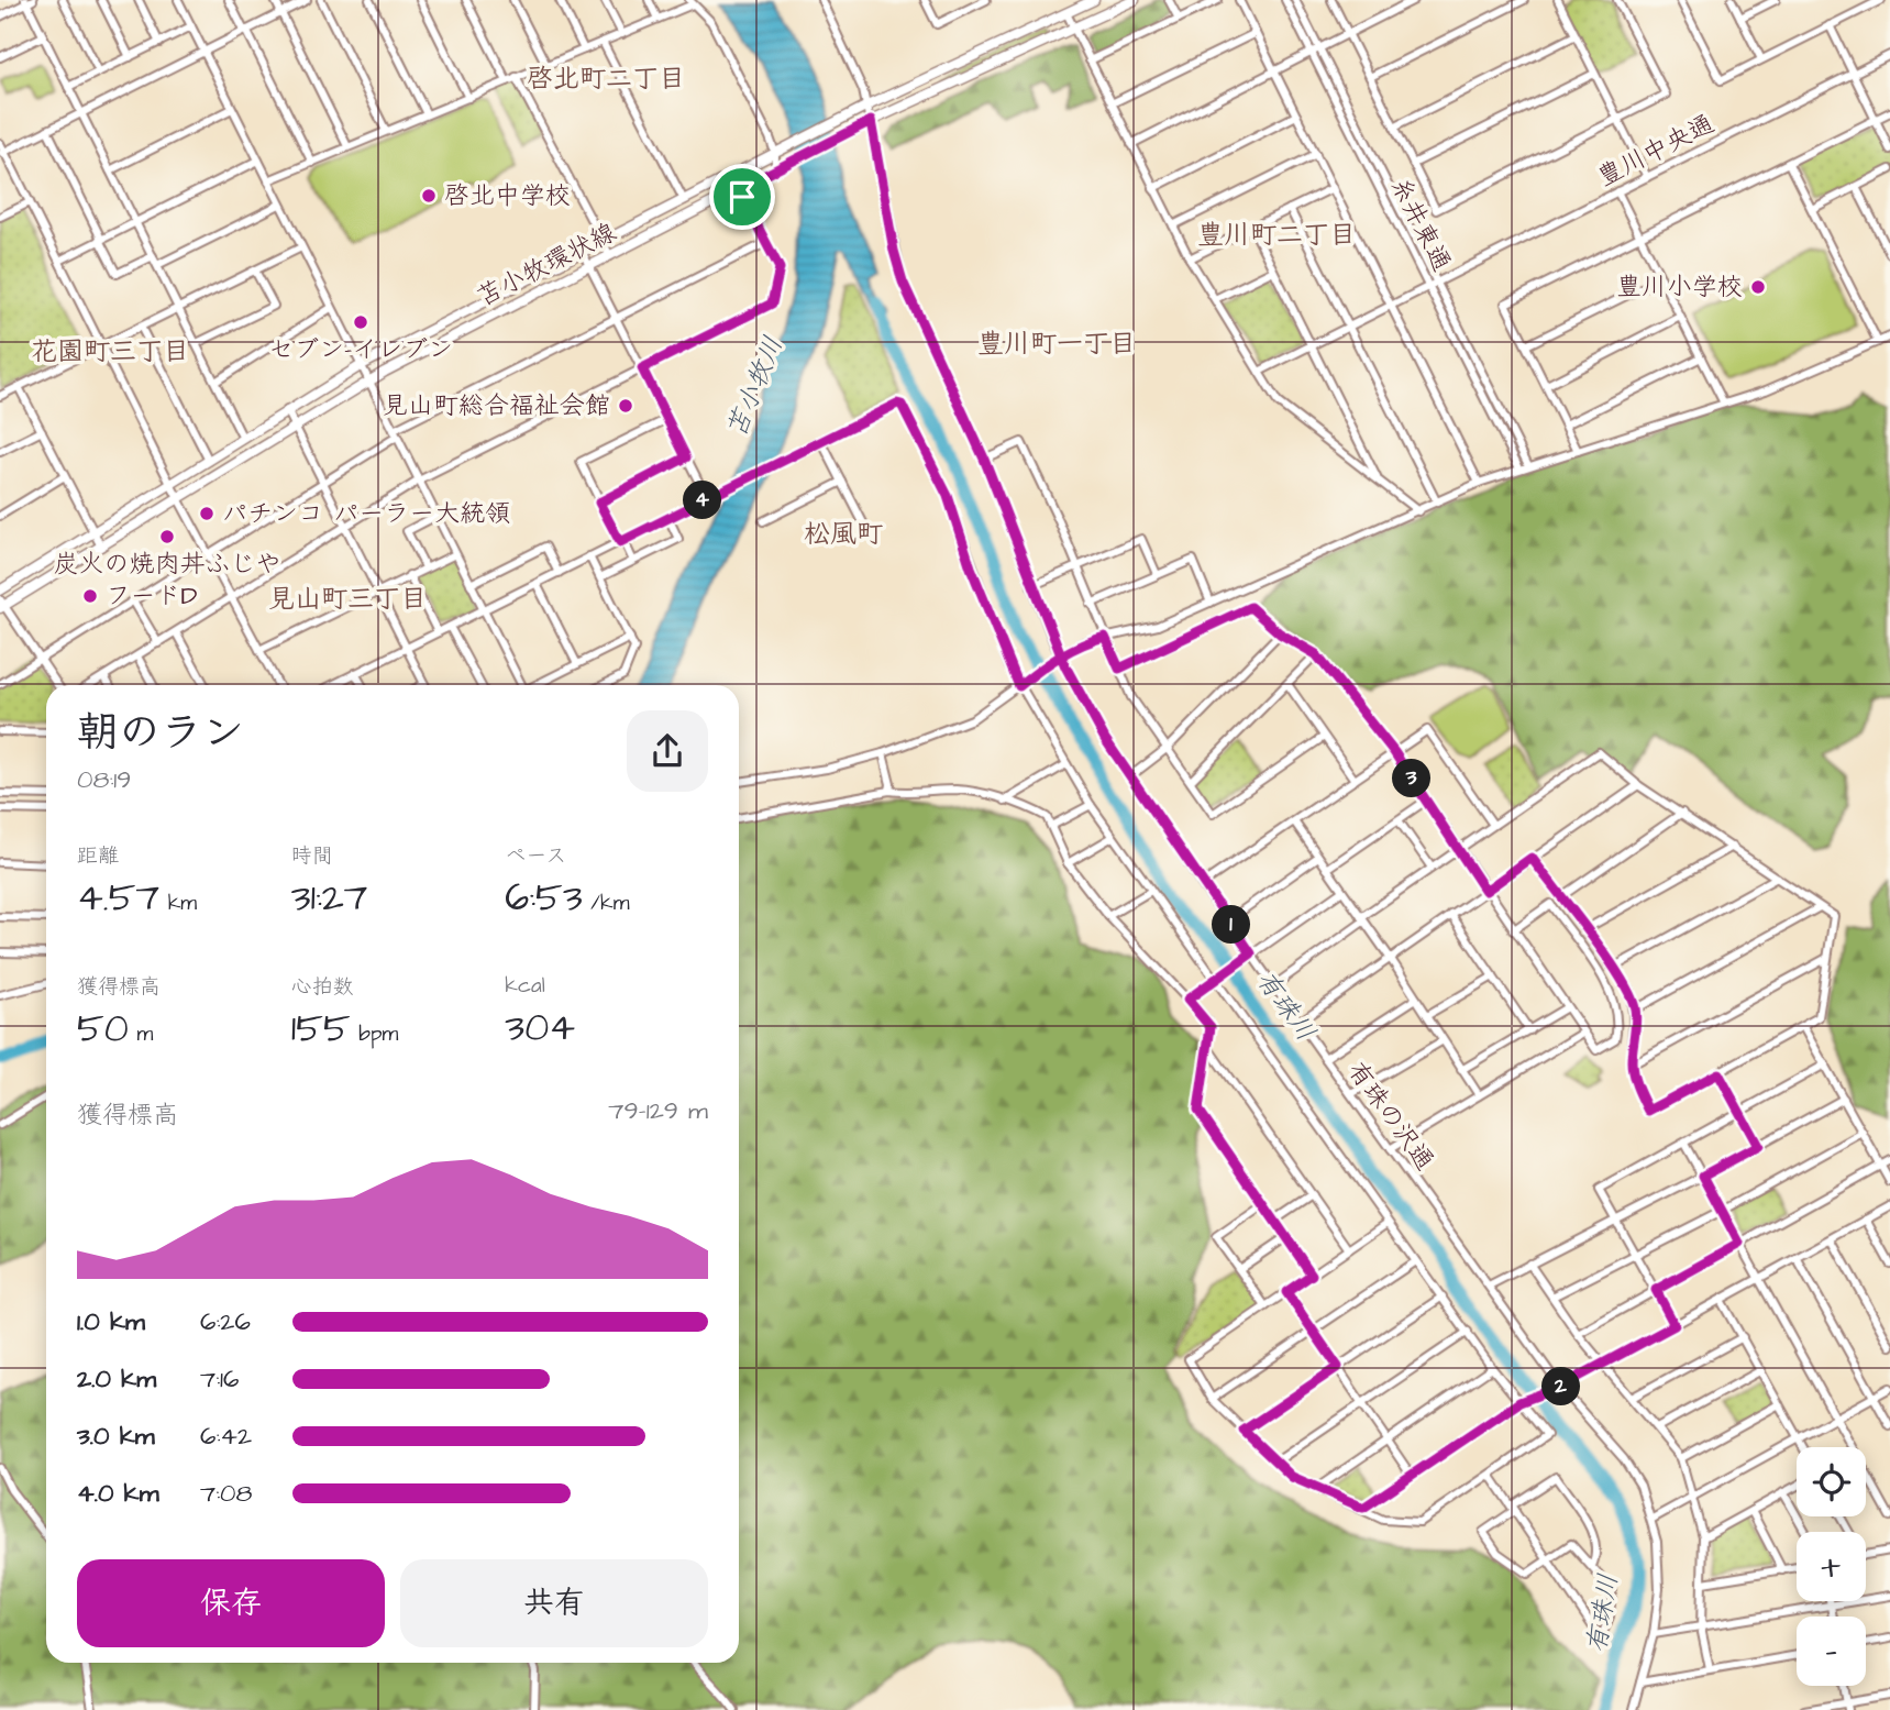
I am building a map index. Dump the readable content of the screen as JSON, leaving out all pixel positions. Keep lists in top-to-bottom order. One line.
{"streets":{"main road":["苫小牧環状線"],"street":["豊川中央通","糸井東通","有珠の沢通"]},"crossings":[["豊川中央通","糸井東通"],["苫小牧環状線","有珠の沢通"]],"districts":["啓北町二丁目","豊川町二丁目","豊川町一丁目","花園町三丁目","松風町","見山町三丁目"],"water":["苫小牧川","有珠川"],"places":["啓北中学校","豊川小学校","セブン-イレブン","見山町総合福祉会館","パチンコ パーラー大統領","炭火の焼肉丼ふじや","フードD"],"page":{"pins":["4","3","1","2"],"heading":["朝のラン","08:19"],"stats":[["距離","4.57 km"],["時間","31:27"],["ペース","6:53 /km"],["獲得標高","50 m"],["心拍数","155 bpm"],["kcal","304"]],"chart":["獲得標高","79–129 m"],"list":[{"name":"1.0 km","note":"6:26"},{"name":"2.0 km","note":"7:16"},{"name":"3.0 km","note":"6:42"},{"name":"4.0 km","note":"7:08"}],"map_buttons":["+","−"],"buttons":["保存","共有"]}}
